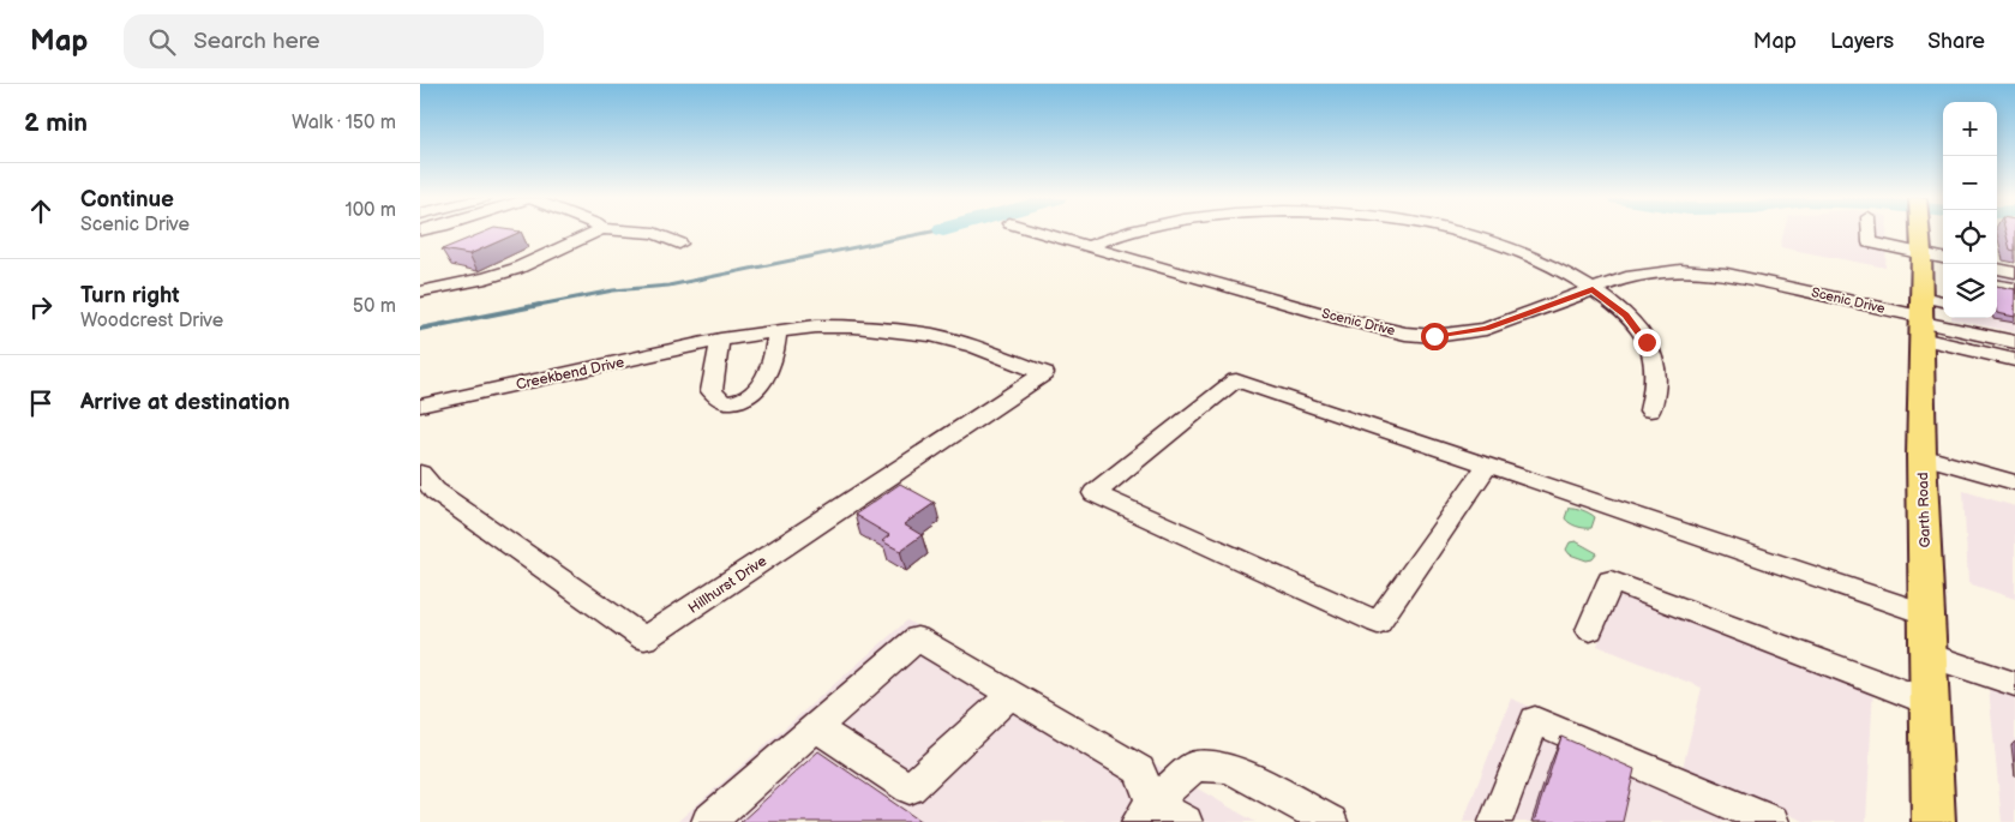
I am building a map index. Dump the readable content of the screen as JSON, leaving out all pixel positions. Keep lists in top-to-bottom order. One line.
{"streets":{"main road":["Garth Road"],"street":["Scenic Drive","Creekbend Drive","Hillhurst Drive"]},"crossings":[["Scenic Drive","Garth Road"],["Creekbend Drive","Hillhurst Drive"]],"page":{"header":"Map","search":"Search here","nav":["Map","Layers","Share"],"heading":["2 min","Walk · 150 m"],"map_buttons":["+","−"],"list":[["Continue","Scenic Drive","100 m"],["Turn right","Woodcrest Drive","50 m"],"Arrive at destination"]}}
